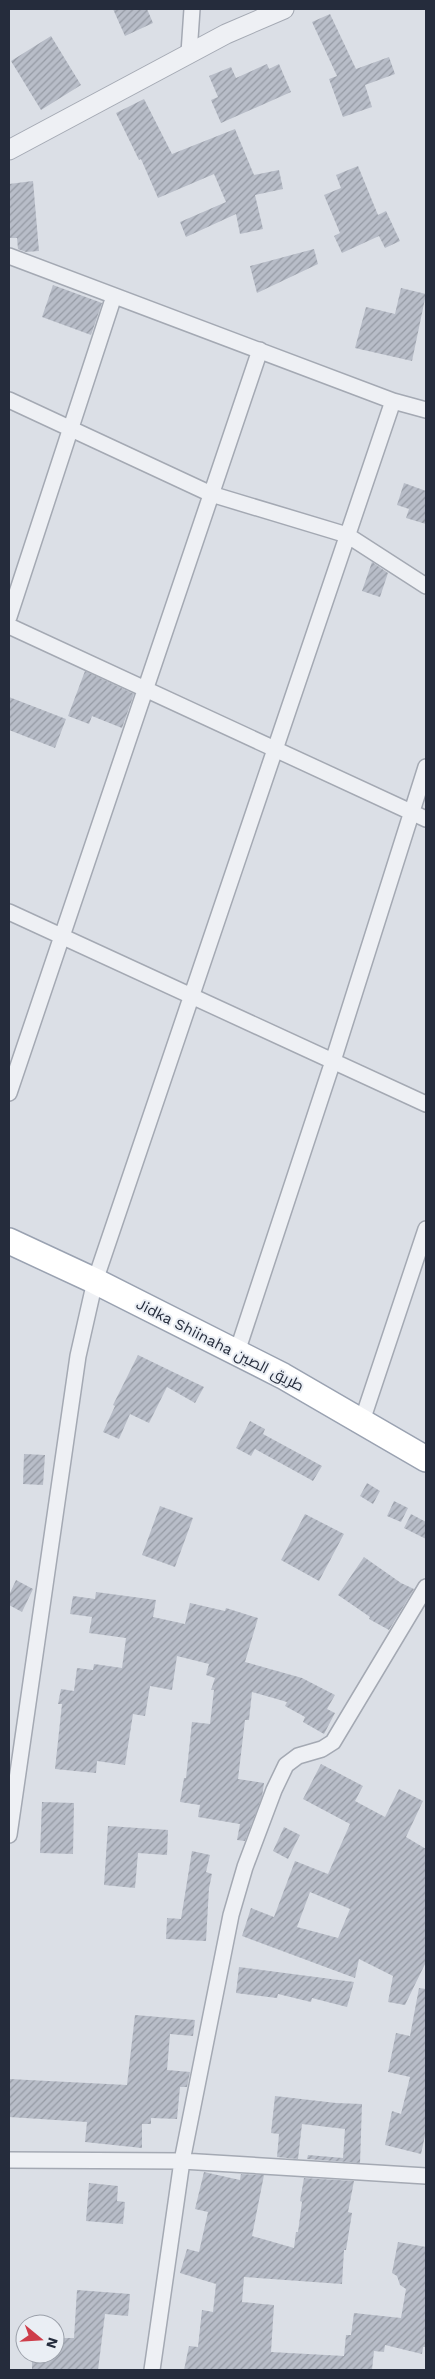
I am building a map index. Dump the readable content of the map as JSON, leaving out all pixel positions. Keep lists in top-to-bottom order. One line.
{"streets":{"main road":["Jidka Shiinaha طريق الصين"]},"north":"right"}
